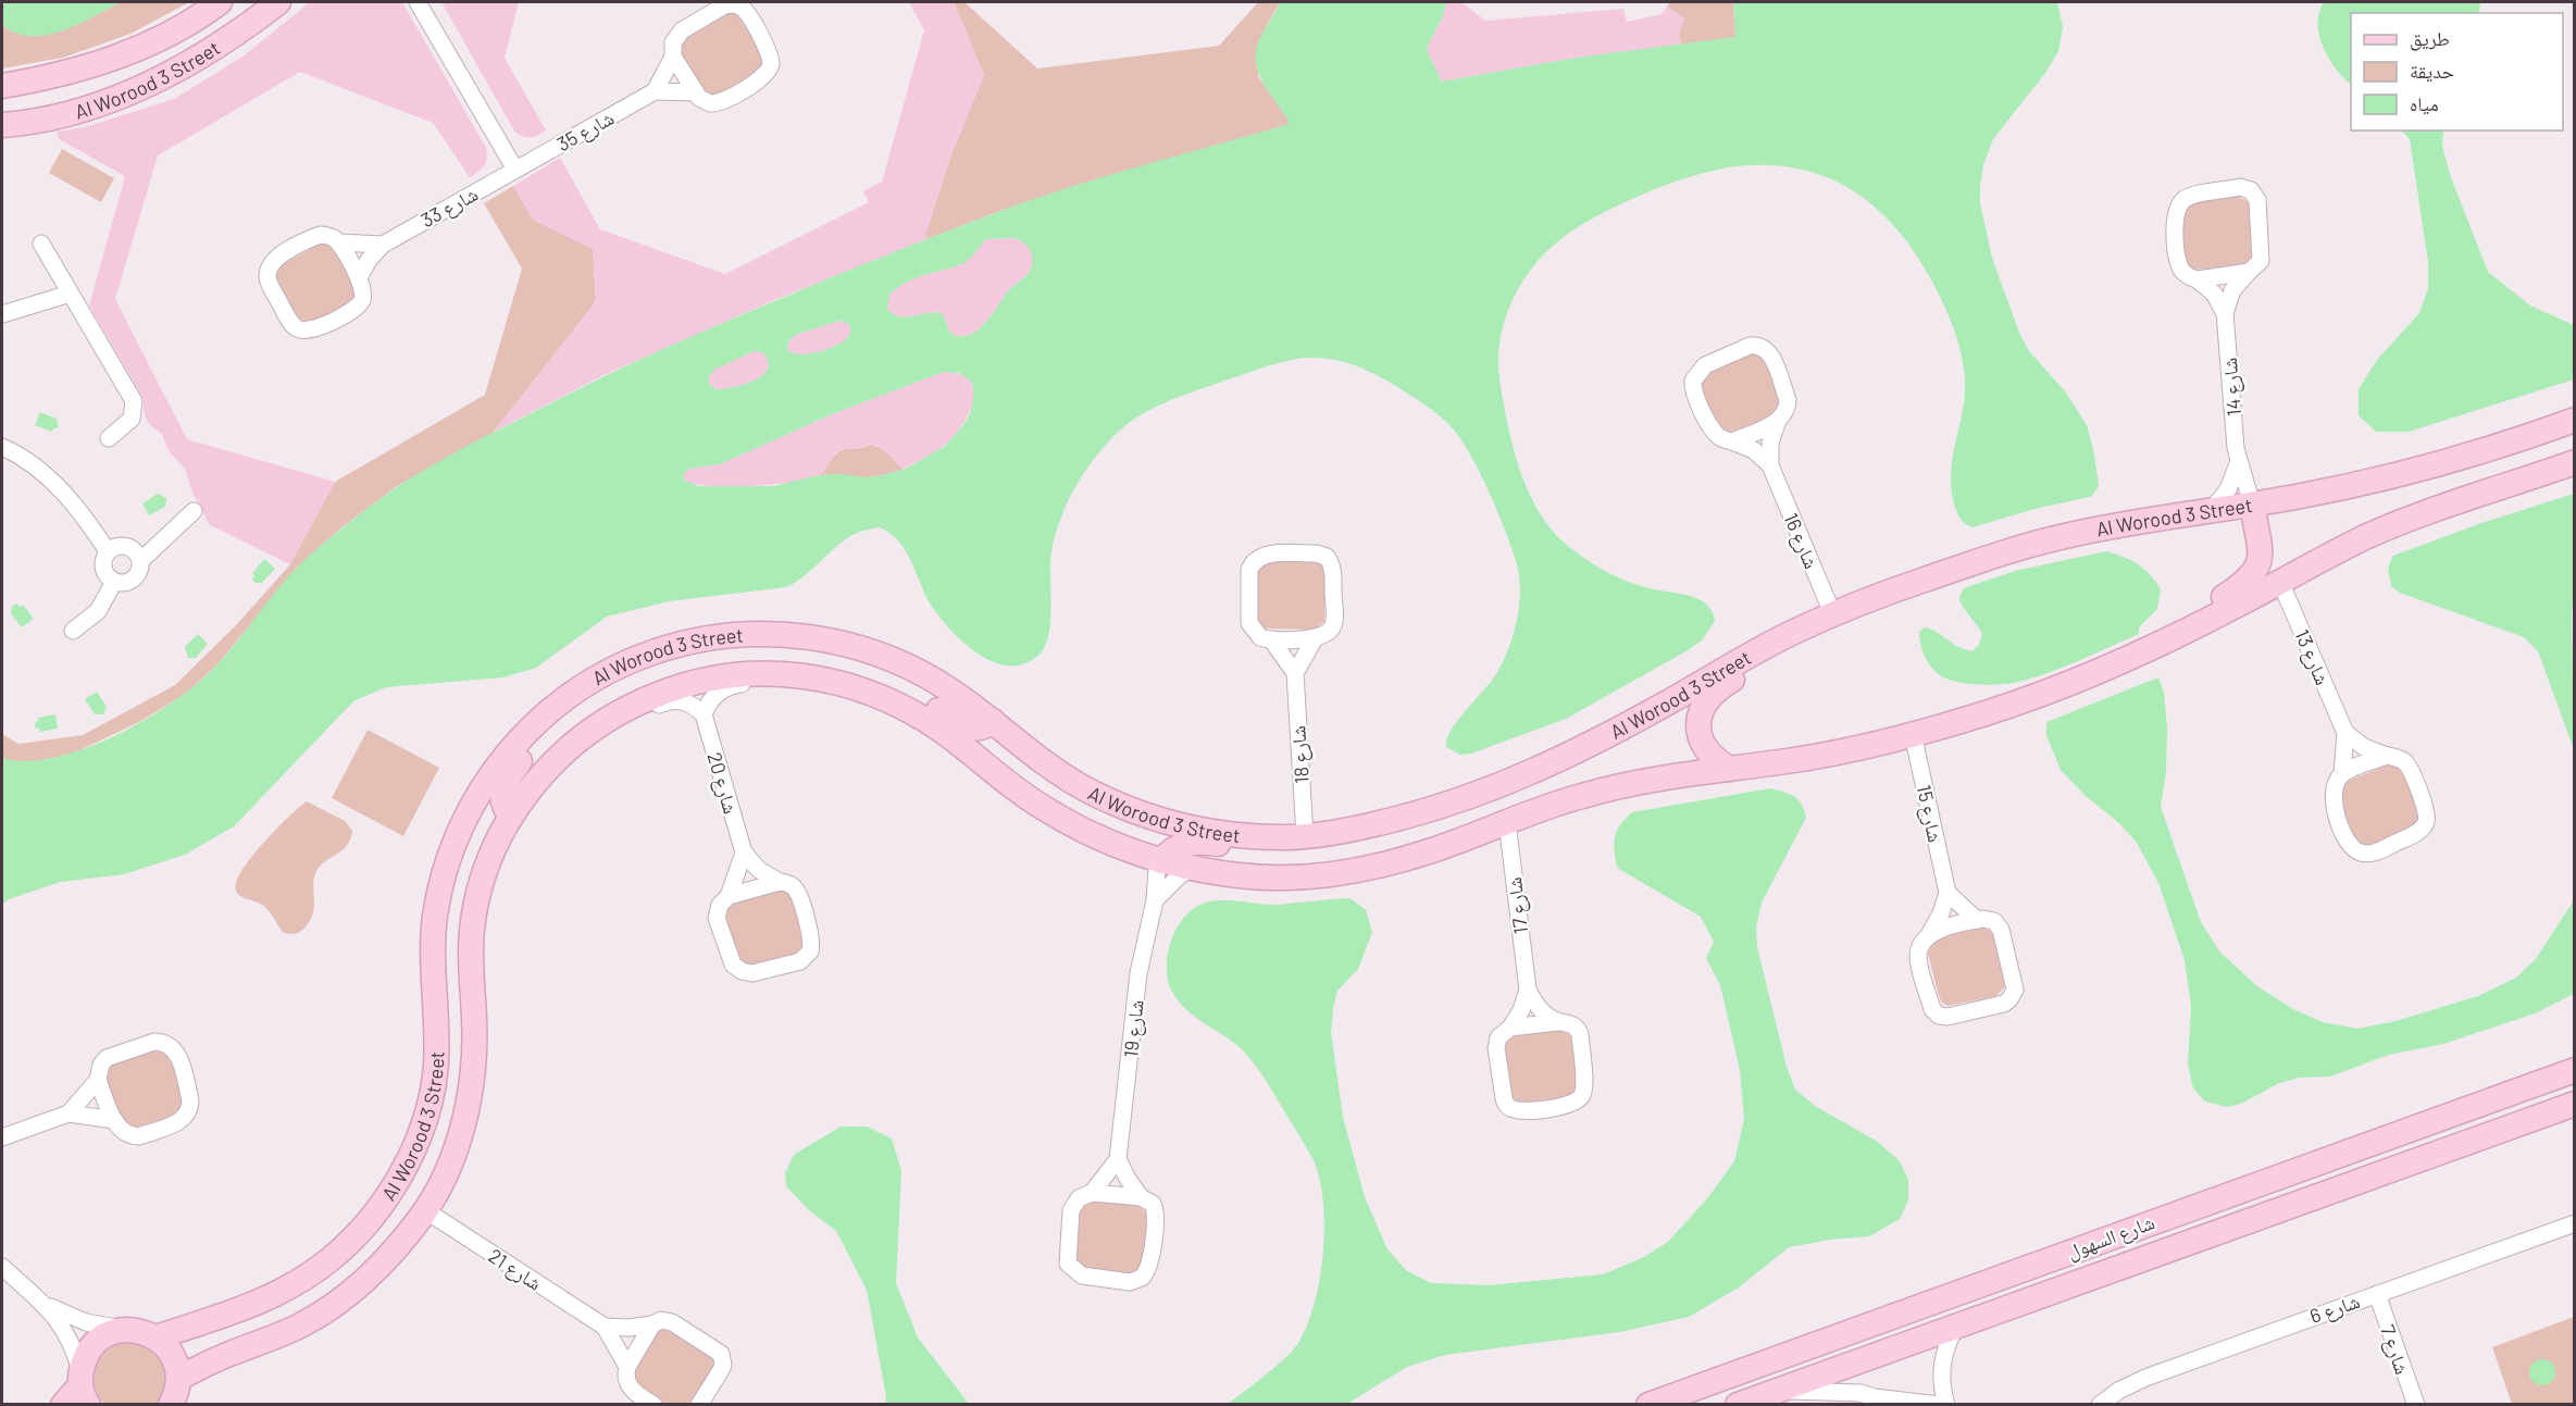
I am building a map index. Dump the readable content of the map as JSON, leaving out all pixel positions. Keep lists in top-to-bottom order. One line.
{"streets":{"street":["Al Worood 3 Street","شارع 35","شارع 33","شارع 14","شارع 16","شارع 13","شارع 18","شارع 20","شارع 15","شارع 17","شارع 19","شارع السهول","شارع 21","شارع 6","شارع 7"]},"crossings":[["Al Worood 3 Street","شارع 14"],["Al Worood 3 Street","شارع 16"],["Al Worood 3 Street","شارع 13"],["Al Worood 3 Street","شارع 18"],["Al Worood 3 Street","شارع 15"],["Al Worood 3 Street","شارع 17"],["Al Worood 3 Street","شارع 19"],["Al Worood 3 Street","شارع 21"],["شارع 35","شارع 33"],["شارع 6","شارع 7"]],"legend":["طريق","حديقة","مياه"]}
